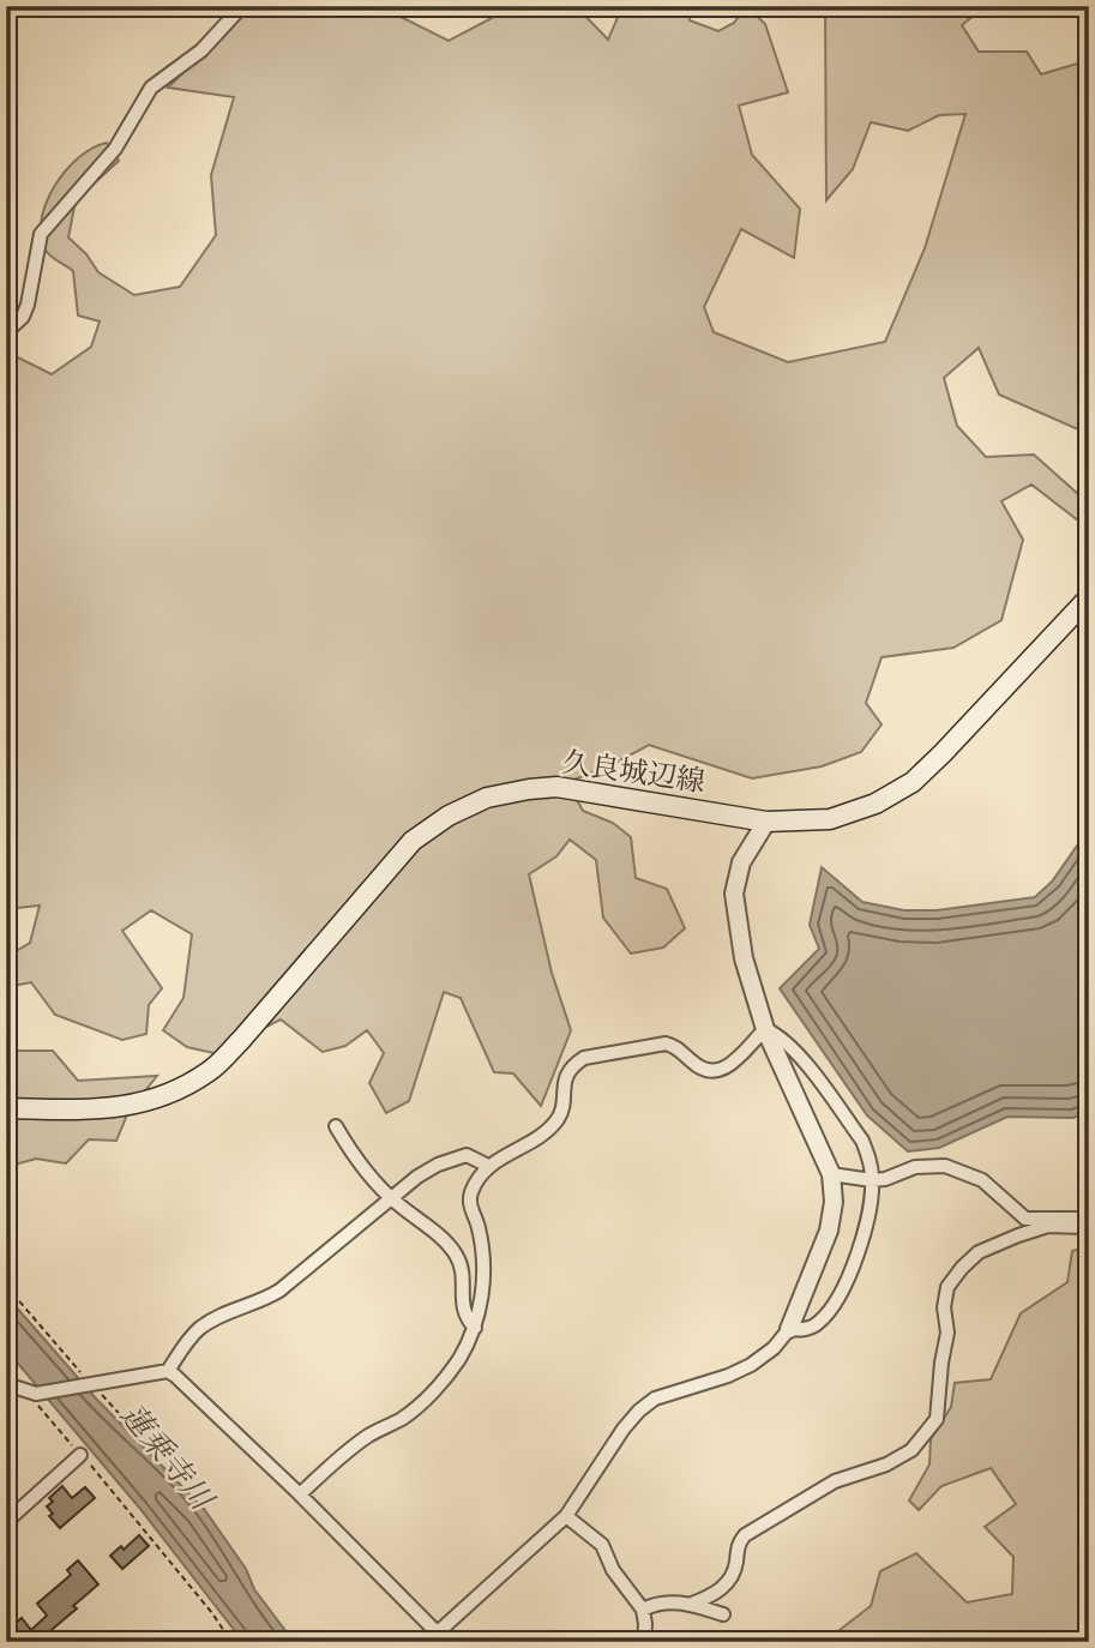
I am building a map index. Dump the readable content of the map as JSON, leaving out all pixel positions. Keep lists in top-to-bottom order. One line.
{"streets":{"main road":["久良城辺線"]},"water":["蓮乗寺川"]}
